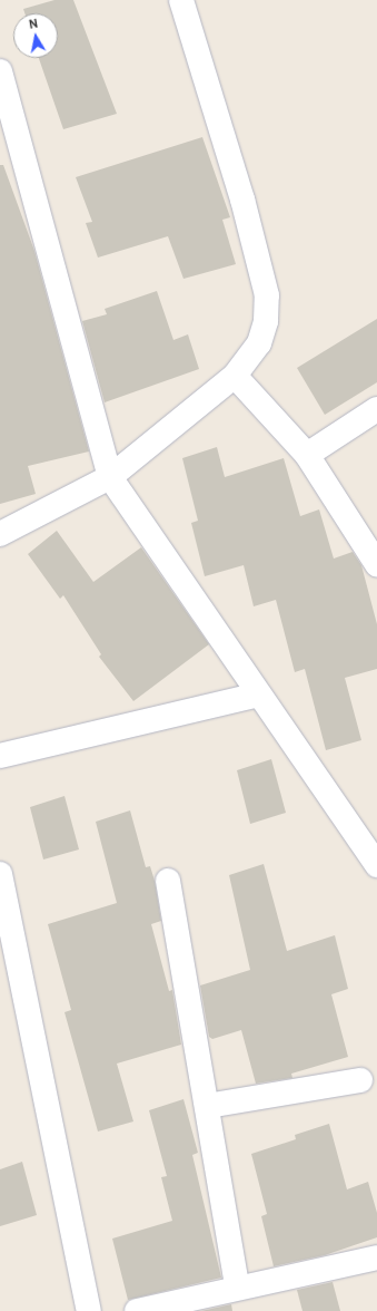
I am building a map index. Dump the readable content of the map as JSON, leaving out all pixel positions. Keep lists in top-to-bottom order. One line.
{"north":"top"}
